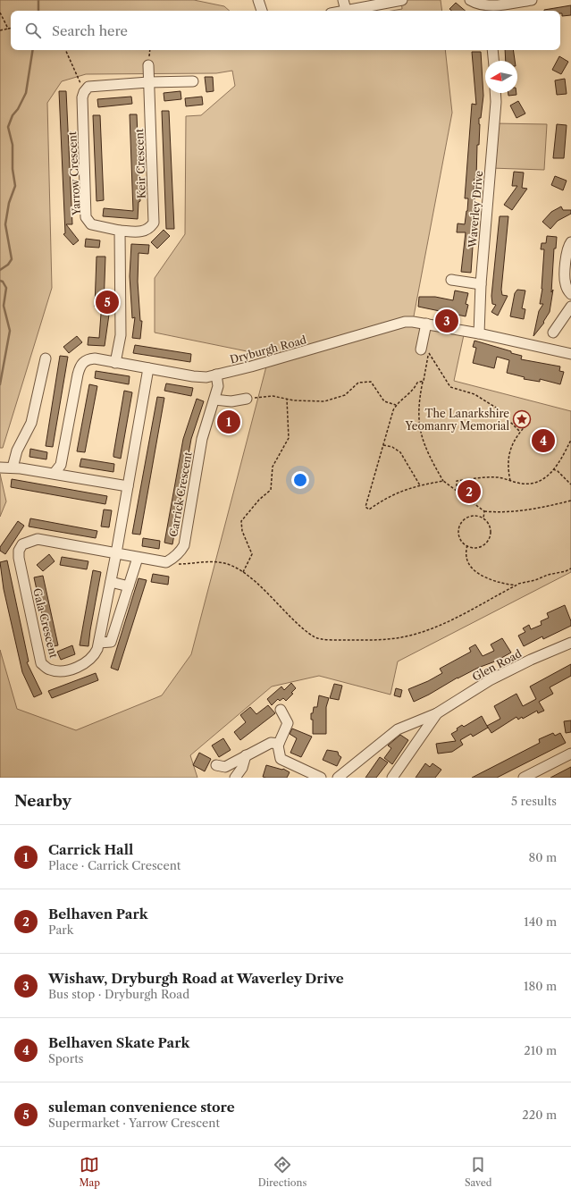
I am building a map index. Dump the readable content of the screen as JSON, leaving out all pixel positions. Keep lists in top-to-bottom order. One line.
{"streets":{"street":["Keir Crescent","Yarrow Crescent","Waverley Drive","Dryburgh Road","Carrick Crescent","Gala Crescent","Glen Road"]},"crossings":[["Keir Crescent","Yarrow Crescent"],["Waverley Drive","Dryburgh Road"],["Dryburgh Road","Carrick Crescent"],["Dryburgh Road","Gala Crescent"]],"places":{"place":["The Lanarkshire Yeomanry Memorial"]},"north":"left","page":{"search":"Search here","pins":["5","3","1","4","2"],"heading":["Nearby","5 results"],"list":[{"mark":"1","name":"Carrick Hall","note":"Place · Carrick Crescent","value":"80 m"},{"mark":"2","name":"Belhaven Park","note":"Park","value":"140 m"},{"mark":"3","name":"Wishaw, Dryburgh Road at Waverley Drive","note":"Bus stop · Dryburgh Road","value":"180 m"},{"mark":"4","name":"Belhaven Skate Park","note":"Sports","value":"210 m"},{"mark":"5","name":"suleman convenience store","note":"Supermarket · Yarrow Crescent","value":"220 m"}],"nav":["Map","Directions","Saved"]}}
